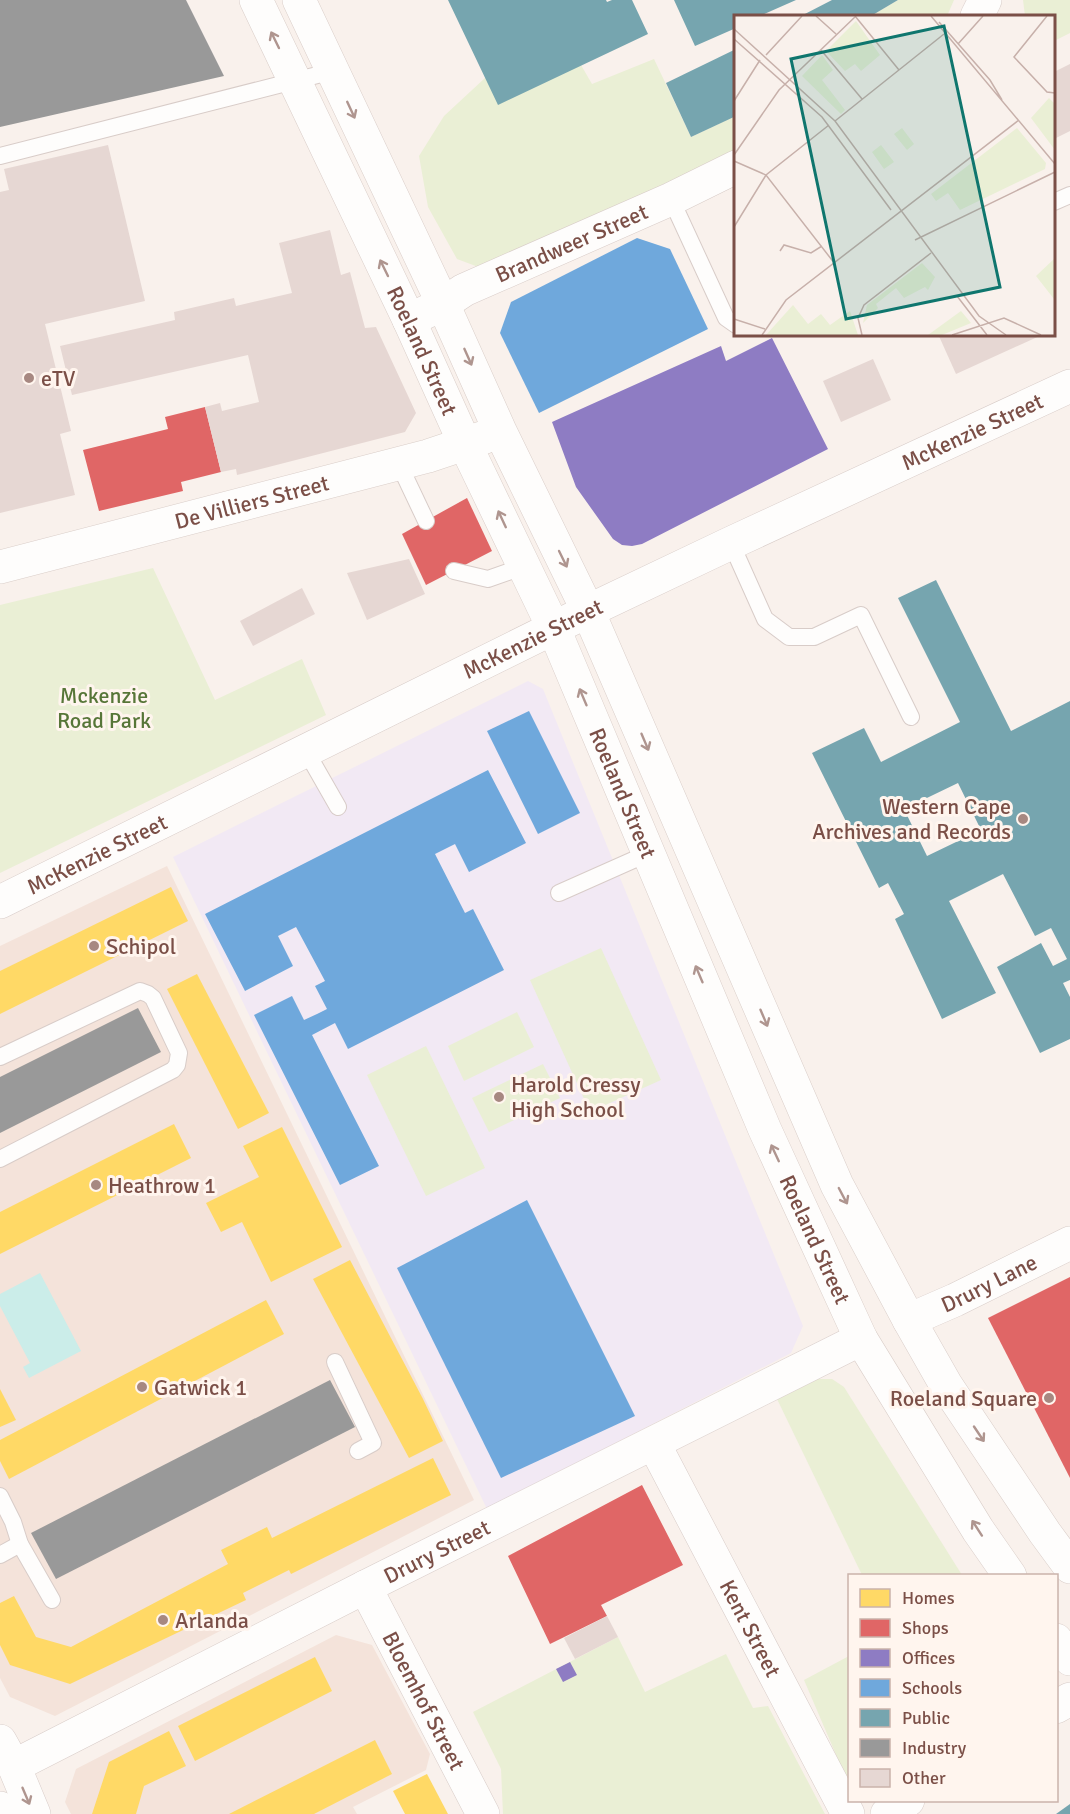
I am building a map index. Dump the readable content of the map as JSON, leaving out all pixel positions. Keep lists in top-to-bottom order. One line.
{"streets":{"main road":["Brandweer Street","Roeland Street","McKenzie Street","De Villiers Street","Drury Lane","Drury Street","Kent Street","Bloemhof Street"]},"crossings":[["Brandweer Street","Roeland Street"],["Roeland Street","McKenzie Street"],["Roeland Street","De Villiers Street"],["Roeland Street","Drury Lane"],["Roeland Street","Drury Street"],["Drury Street","Kent Street"],["Drury Street","Bloemhof Street"]],"parks":["Mckenzie Road Park"],"places":["eTV","Western Cape Archives and Records","Schipol","Harold Cressy High School","Heathrow 1","Gatwick 1","Roeland Square","Arlanda"],"legend":["Homes","Shops","Offices","Schools","Public","Industry","Other"]}
